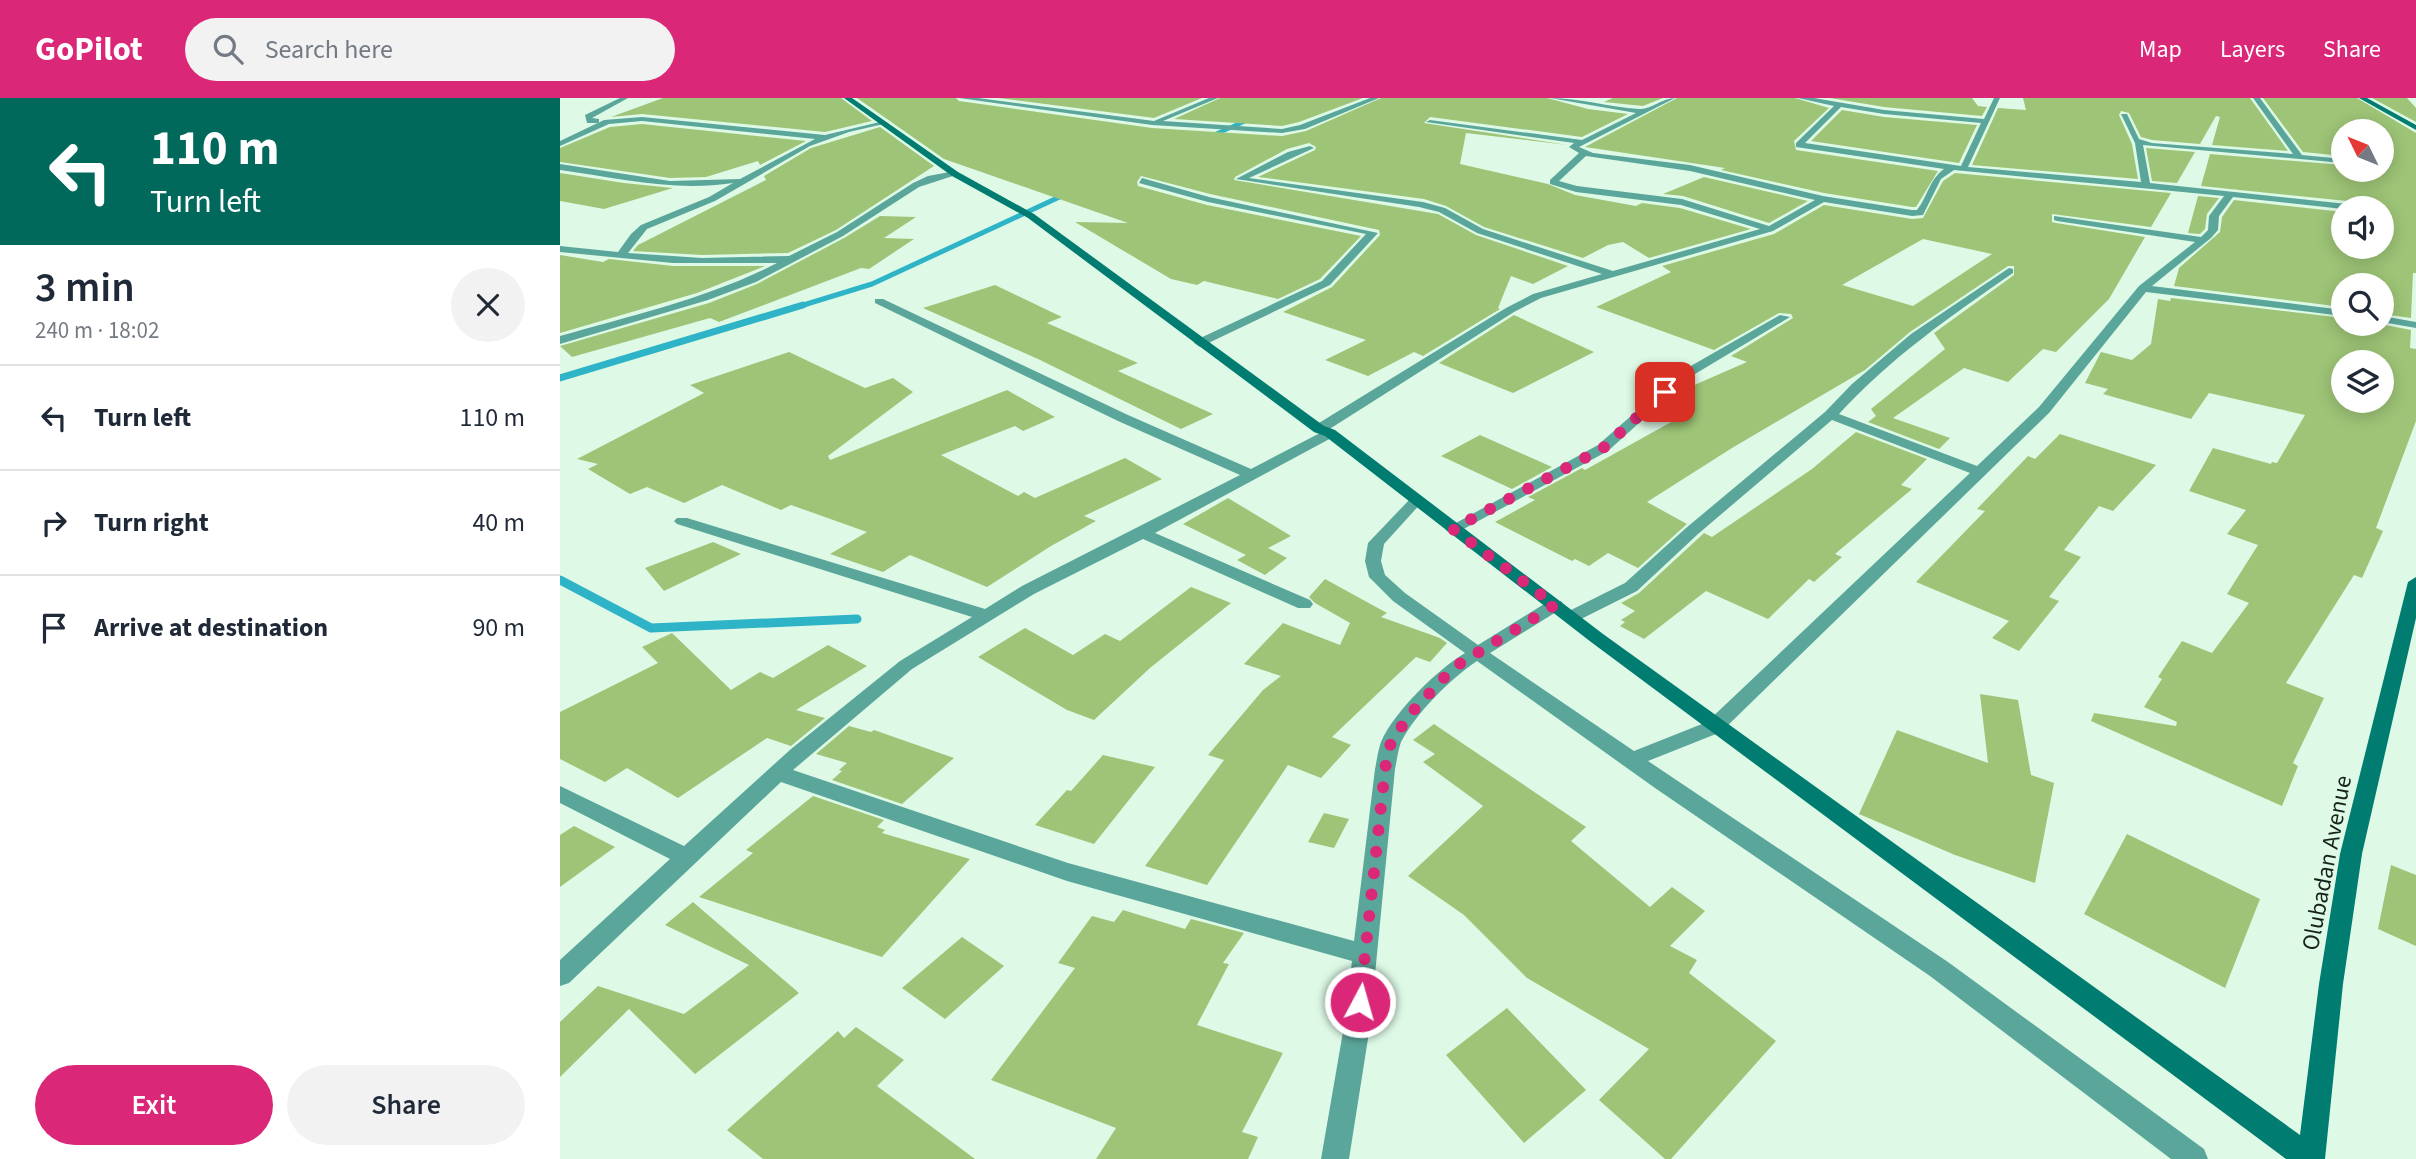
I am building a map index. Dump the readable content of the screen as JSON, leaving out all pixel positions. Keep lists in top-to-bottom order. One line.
{"streets":{"street":["Olubadan Avenue"]},"north":"top left","page":{"header":"GoPilot","search":"Search here","nav":["Map","Layers","Share"],"turn":["110 m","Turn left"],"heading":["3 min","240 m · 18:02"],"list":[{"name":"Turn left","value":"110 m"},{"name":"Turn right","value":"40 m"},{"name":"Arrive at destination","value":"90 m"}],"buttons":["Exit","Share"]}}
